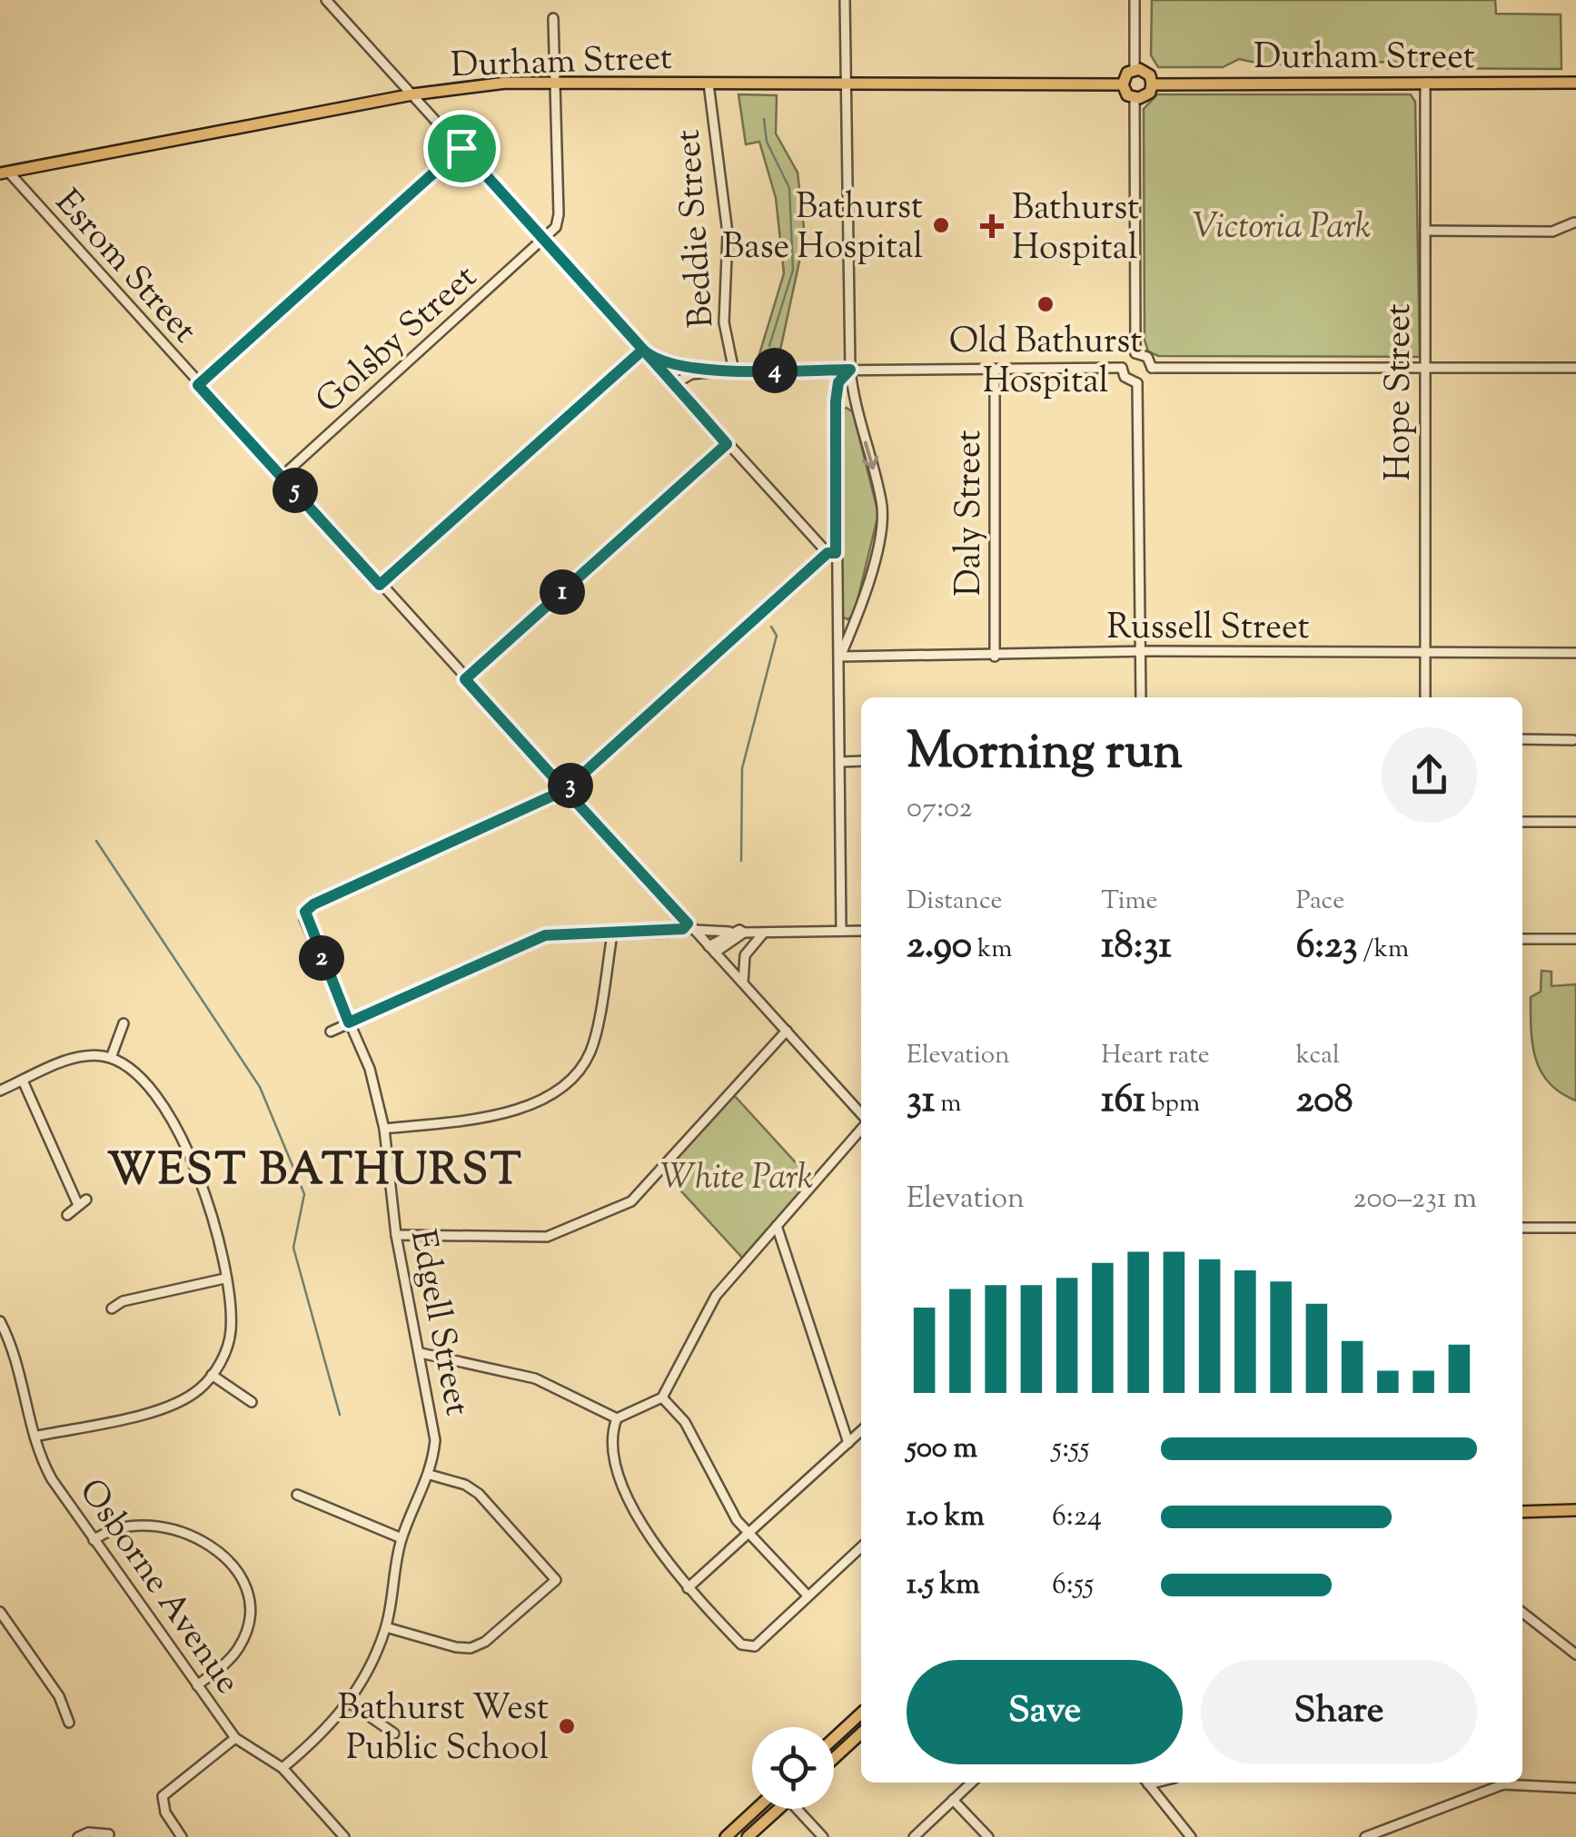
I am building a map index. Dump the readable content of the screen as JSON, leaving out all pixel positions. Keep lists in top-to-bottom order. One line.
{"streets":{"main road":["Durham Street"],"street":["Beddie Street","Esrom Street","Golsby Street","Hope Street","Daly Street","Russell Street","Edgell Street","Osborne Avenue"]},"crossings":[["Durham Street","Beddie Street"],["Durham Street","Esrom Street"],["Durham Street","Hope Street"],["Esrom Street","Golsby Street"],["Esrom Street","Edgell Street"],["Hope Street","Russell Street"],["Daly Street","Russell Street"],["Edgell Street","Osborne Avenue"]],"districts":["WEST BATHURST"],"parks":["Victoria Park","White Park"],"places":{"other":["Bathurst Base Hospital","Old Bathurst Hospital","Bathurst West Public School"],"health":["Bathurst Hospital"]},"page":{"pins":["4","5","1","3","2"],"heading":["Morning run","07:02"],"stats":[["Distance","2.90 km"],["Time","18:31"],["Pace","6:23 /km"],["Elevation","31 m"],["Heart rate","161 bpm"],["kcal","208"]],"chart":["Elevation","200–231 m"],"list":[{"name":"500 m","note":"5:55"},{"name":"1.0 km","note":"6:24"},{"name":"1.5 km","note":"6:55"}],"buttons":["Save","Share"]}}
